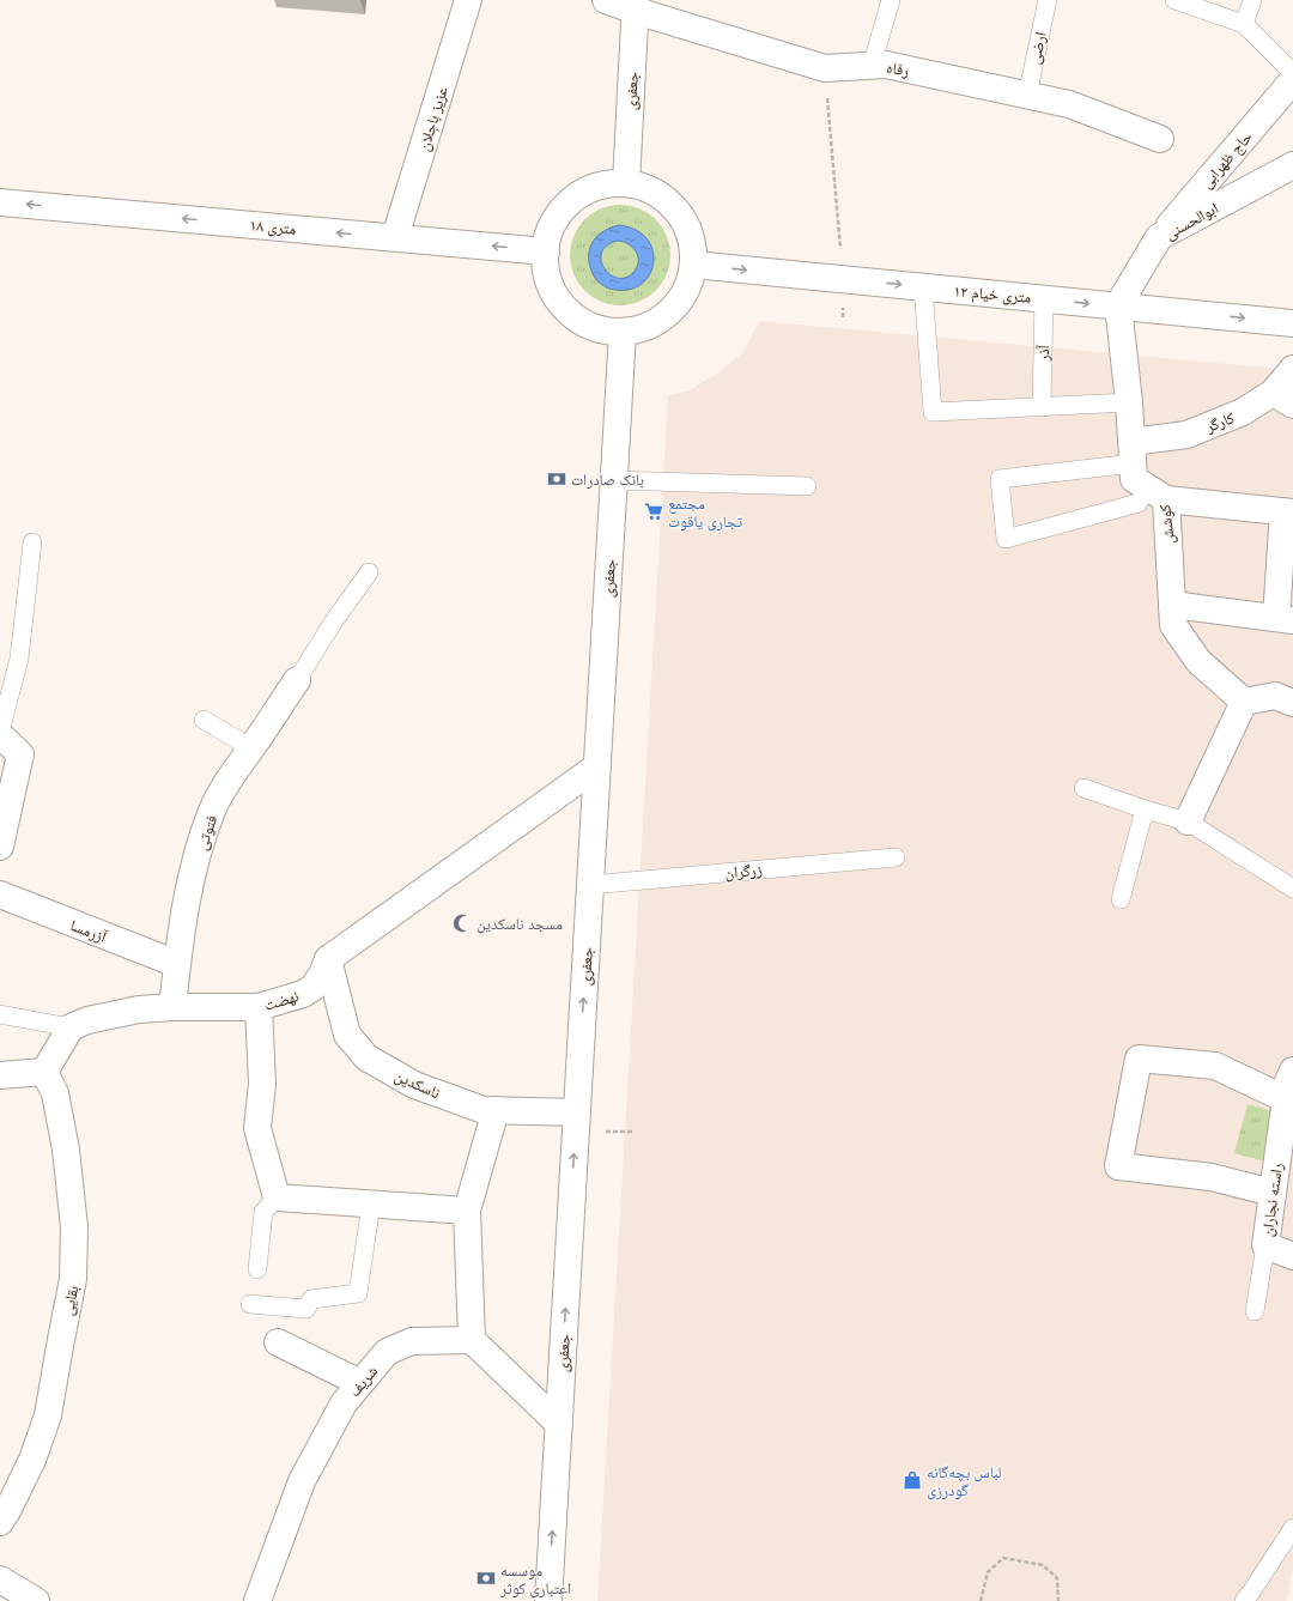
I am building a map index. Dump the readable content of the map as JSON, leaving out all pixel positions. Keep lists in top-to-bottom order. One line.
{"streets":{"street":["رفاه","جعفری","عزیز باجلان","حاج ظهرابی","ابوالحسنی","۱۸ متری","۱۲ متری خیام","کارگر","کوشش","فتوتی","آزرمسا","نهضت","ناسکدین","راسته نجاران","بقایی","شریف"],"lane":["ارضی","آذر","زرگران"]},"crossings":[["ارضی","رفاه"],["رفاه","جعفری"],["جعفری","۱۸ متری"],["جعفری","۱۲ متری خیام"],["جعفری","زرگران"],["جعفری","نهضت"],["جعفری","ناسکدین"],["عزیز باجلان","۱۸ متری"],["حاج ظهرابی","ابوالحسنی"],["ابوالحسنی","۱۲ متری خیام"],["۱۸ متری","۱۲ متری خیام"],["۱۲ متری خیام","آذر"],["کارگر","کوشش"],["فتوتی","آزرمسا"],["فتوتی","نهضت"],["نهضت","ناسکدین"]],"one_way":["۱۸ متری","۱۲ متری خیام"],"places":{"bank":["بانک صادرات","موسسه اعتباری کوثر"],"supermarket":["مجتمع تجاری یاقوت"],"mosque":["مسجد ناسکدین"],"shop":["لباس بچه‌گانه گودرزی"]}}
